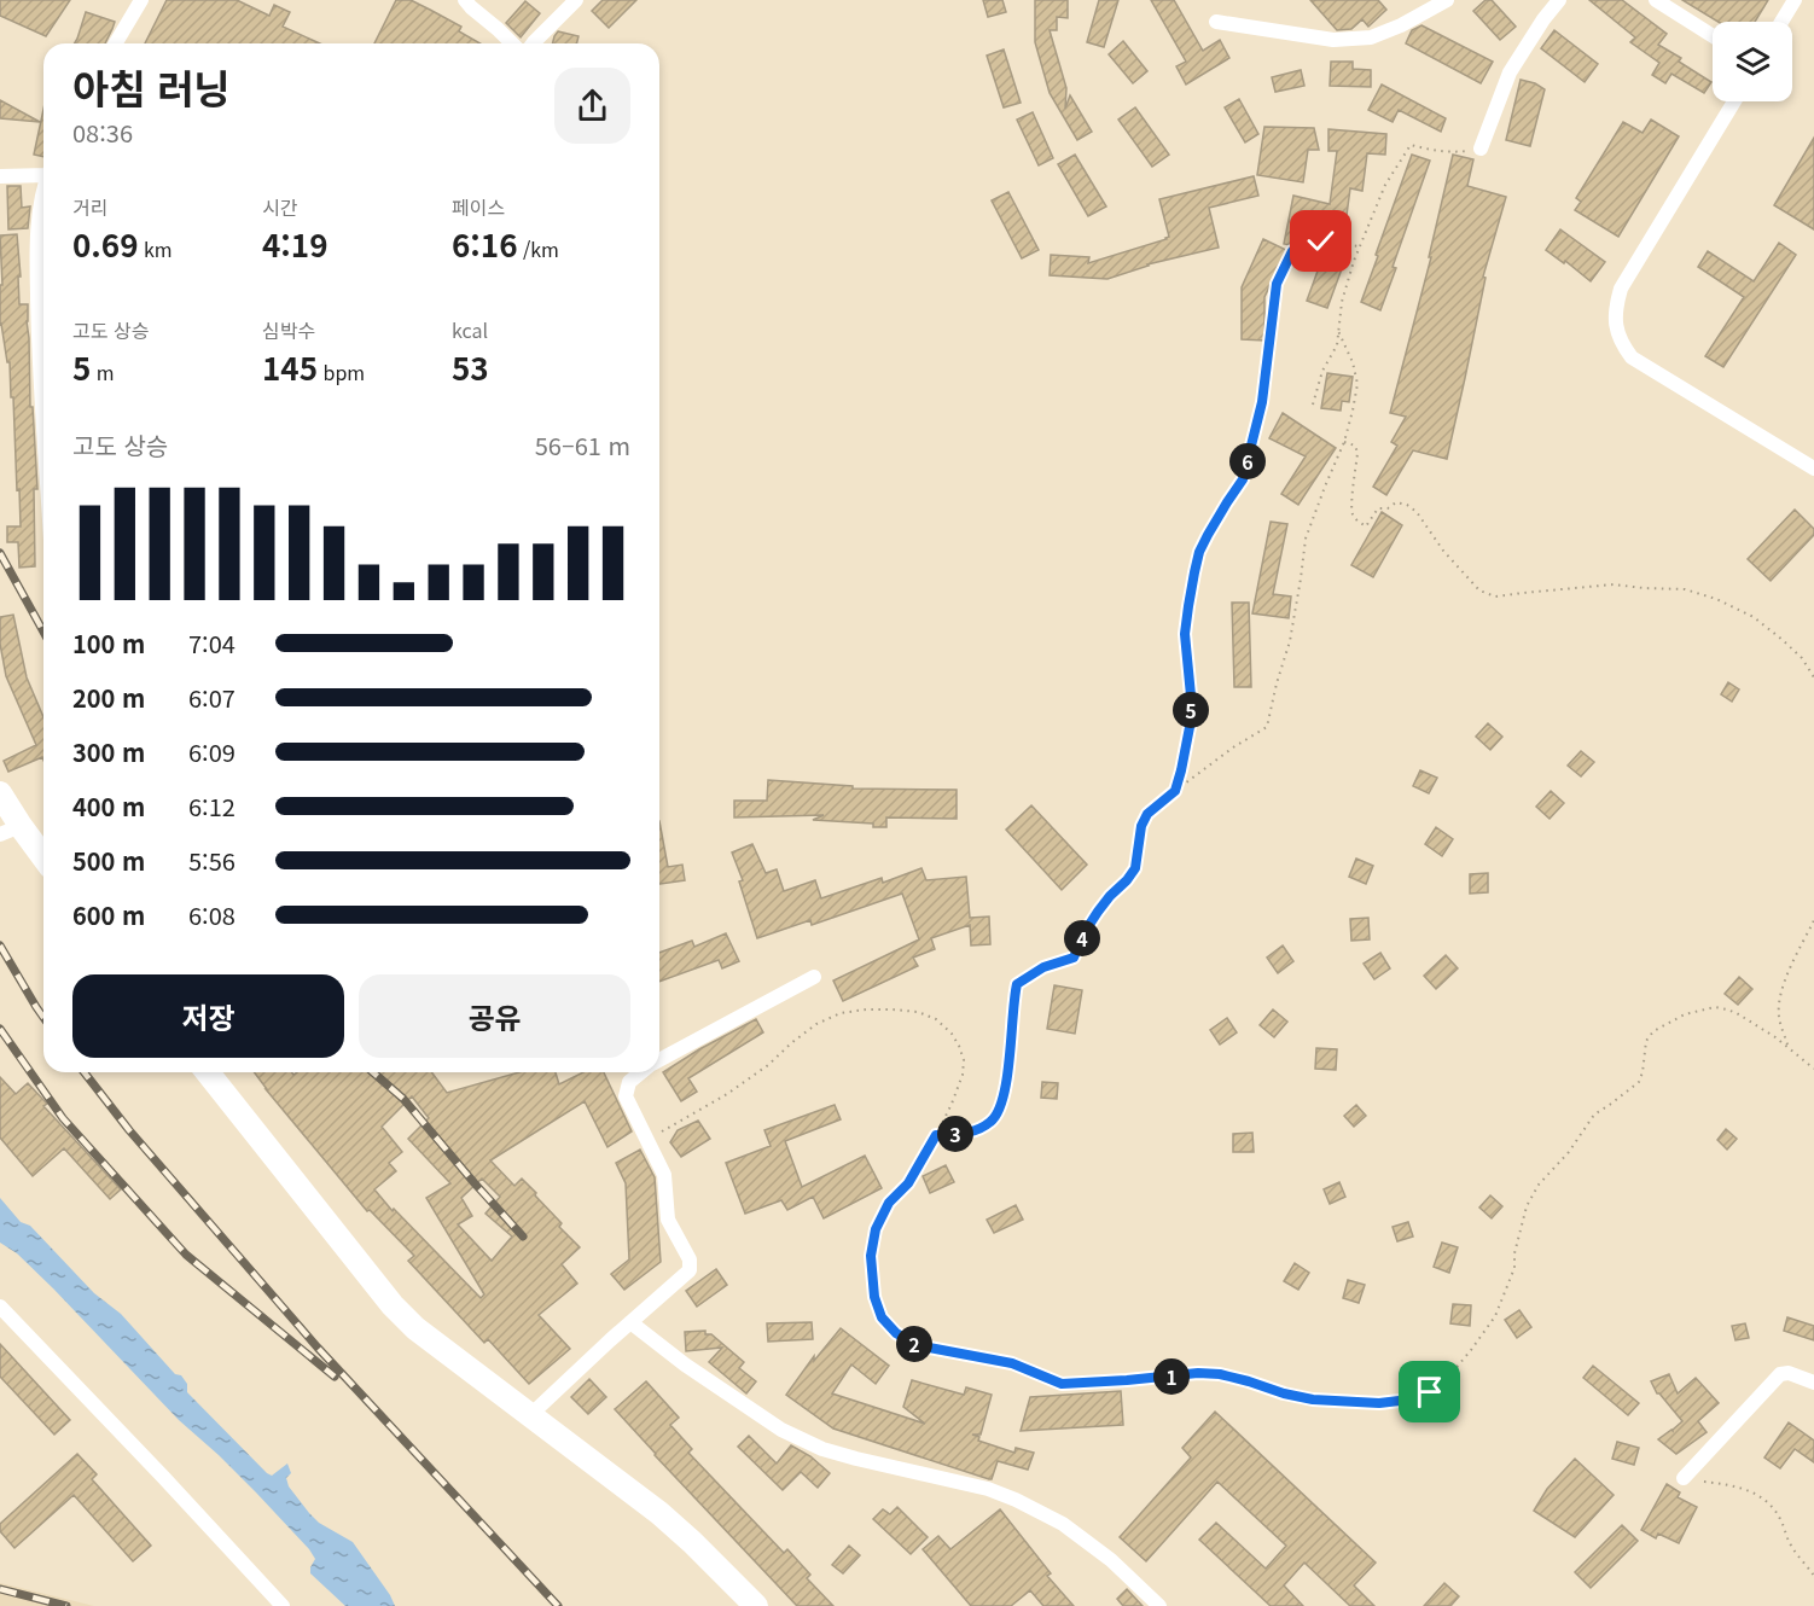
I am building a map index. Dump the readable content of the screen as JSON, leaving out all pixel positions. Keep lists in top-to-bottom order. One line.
{"page":{"heading":["아침 러닝","08:36"],"stats":[["거리","0.69 km"],["시간","4:19"],["페이스","6:16 /km"],["고도 상승","5 m"],["심박수","145 bpm"],["kcal","53"]],"chart":["고도 상승","56–61 m"],"pins":["6","5","4","3","2","1"],"list":[{"name":"100 m","note":"7:04"},{"name":"200 m","note":"6:07"},{"name":"300 m","note":"6:09"},{"name":"400 m","note":"6:12"},{"name":"500 m","note":"5:56"},{"name":"600 m","note":"6:08"}],"buttons":["저장","공유"]}}
